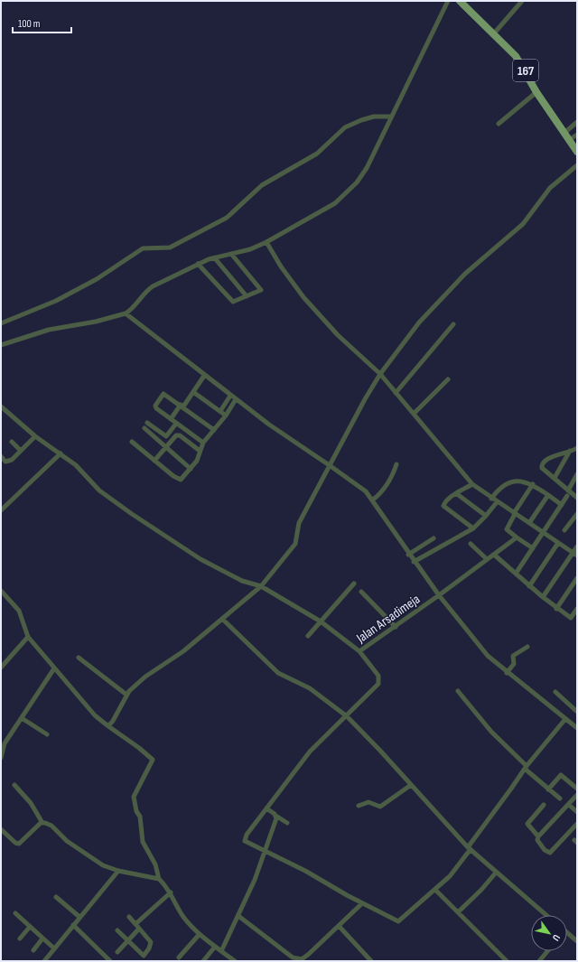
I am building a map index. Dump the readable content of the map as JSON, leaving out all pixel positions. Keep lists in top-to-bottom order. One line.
{"streets":{"main road":["167"],"street":["Jalan Arsadimeja"]},"scale_bar":"100 m","north":"bottom right"}
